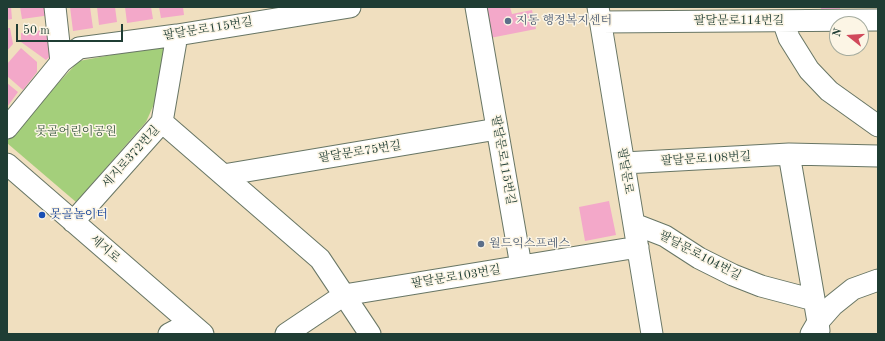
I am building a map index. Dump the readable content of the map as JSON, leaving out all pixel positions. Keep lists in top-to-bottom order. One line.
{"streets":{"street":["팔달문로114번길","팔달문로115번길","팔달문로75번길","세지로372번길","팔달문로108번길","팔달문로","세지로","팔달문로104번길","팔달문로103번길"]},"crossings":[["팔달문로114번길","팔달문로"],["팔달문로115번길","팔달문로75번길"],["팔달문로115번길","세지로372번길"],["팔달문로115번길","팔달문로103번길"],["세지로372번길","세지로"],["팔달문로108번길","팔달문로"],["팔달문로","팔달문로104번길"],["팔달문로","팔달문로103번길"]],"parks":["못골어린이공원"],"places":["지동 행정복지센터","못골놀이터","월드익스프레스"],"scale_bar":"50 m","north":"left"}
